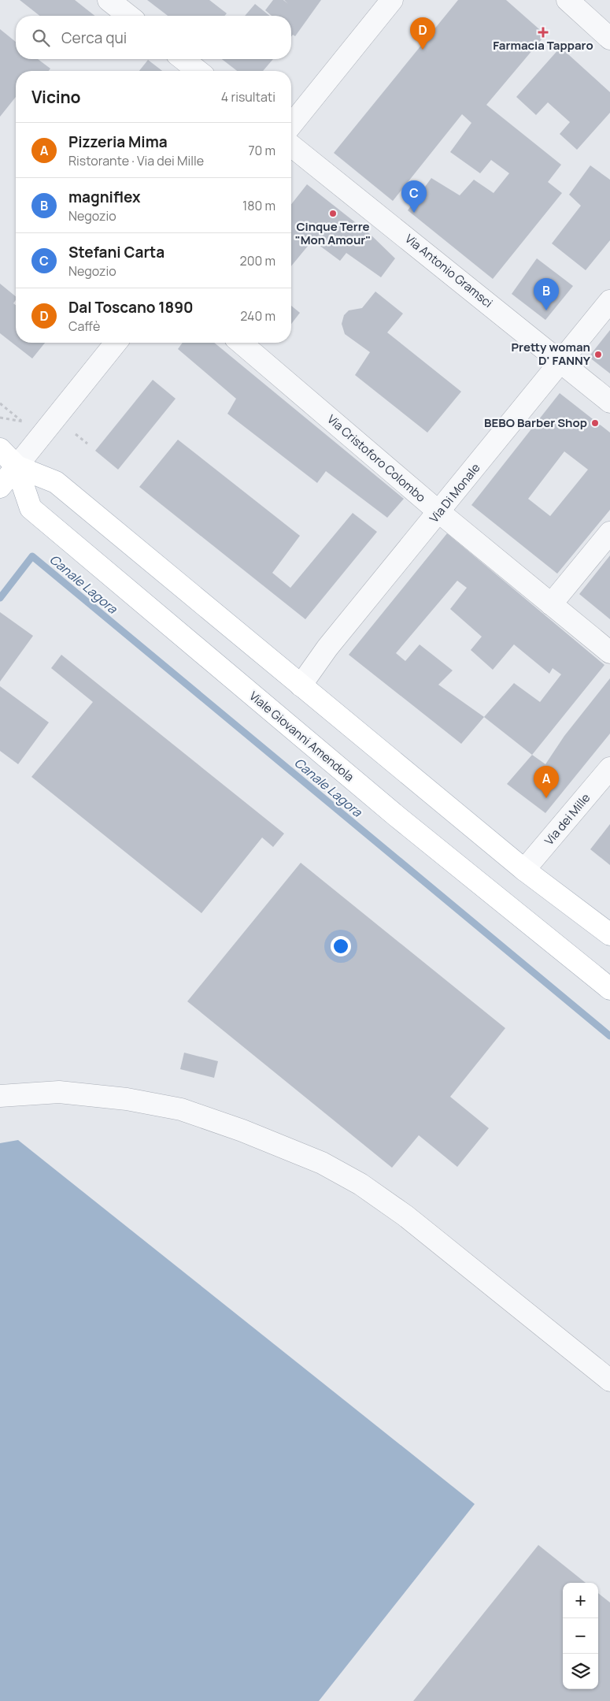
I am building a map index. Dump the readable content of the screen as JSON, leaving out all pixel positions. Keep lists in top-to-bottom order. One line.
{"streets":{"main road":["Viale Giovanni Amendola"],"street":["Via Antonio Gramsci","Via Cristoforo Colombo","Via Di Monale","Via dei Mille"]},"crossings":[["Via Antonio Gramsci","Via Di Monale"],["Via Cristoforo Colombo","Via Di Monale"],["Via Di Monale","Viale Giovanni Amendola"],["Viale Giovanni Amendola","Via dei Mille"]],"water":["Canale Lagora"],"places":{"health":["Farmacia Tapparo"],"other":["Cinque Terre \"Mon Amour\"","Pretty woman D' FANNY","BEBO Barber Shop"]},"page":{"search":"Cerca qui","pins":["D","C","B","A"],"heading":["Vicino","4 risultati"],"list":[{"mark":"A","name":"Pizzeria Mima","note":"Ristorante · Via dei Mille","value":"70 m"},{"mark":"B","name":"magniflex","note":"Negozio","value":"180 m"},{"mark":"C","name":"Stefani Carta","note":"Negozio","value":"200 m"},{"mark":"D","name":"Dal Toscano 1890","note":"Caffè","value":"240 m"}],"map_buttons":["+","−"]}}
